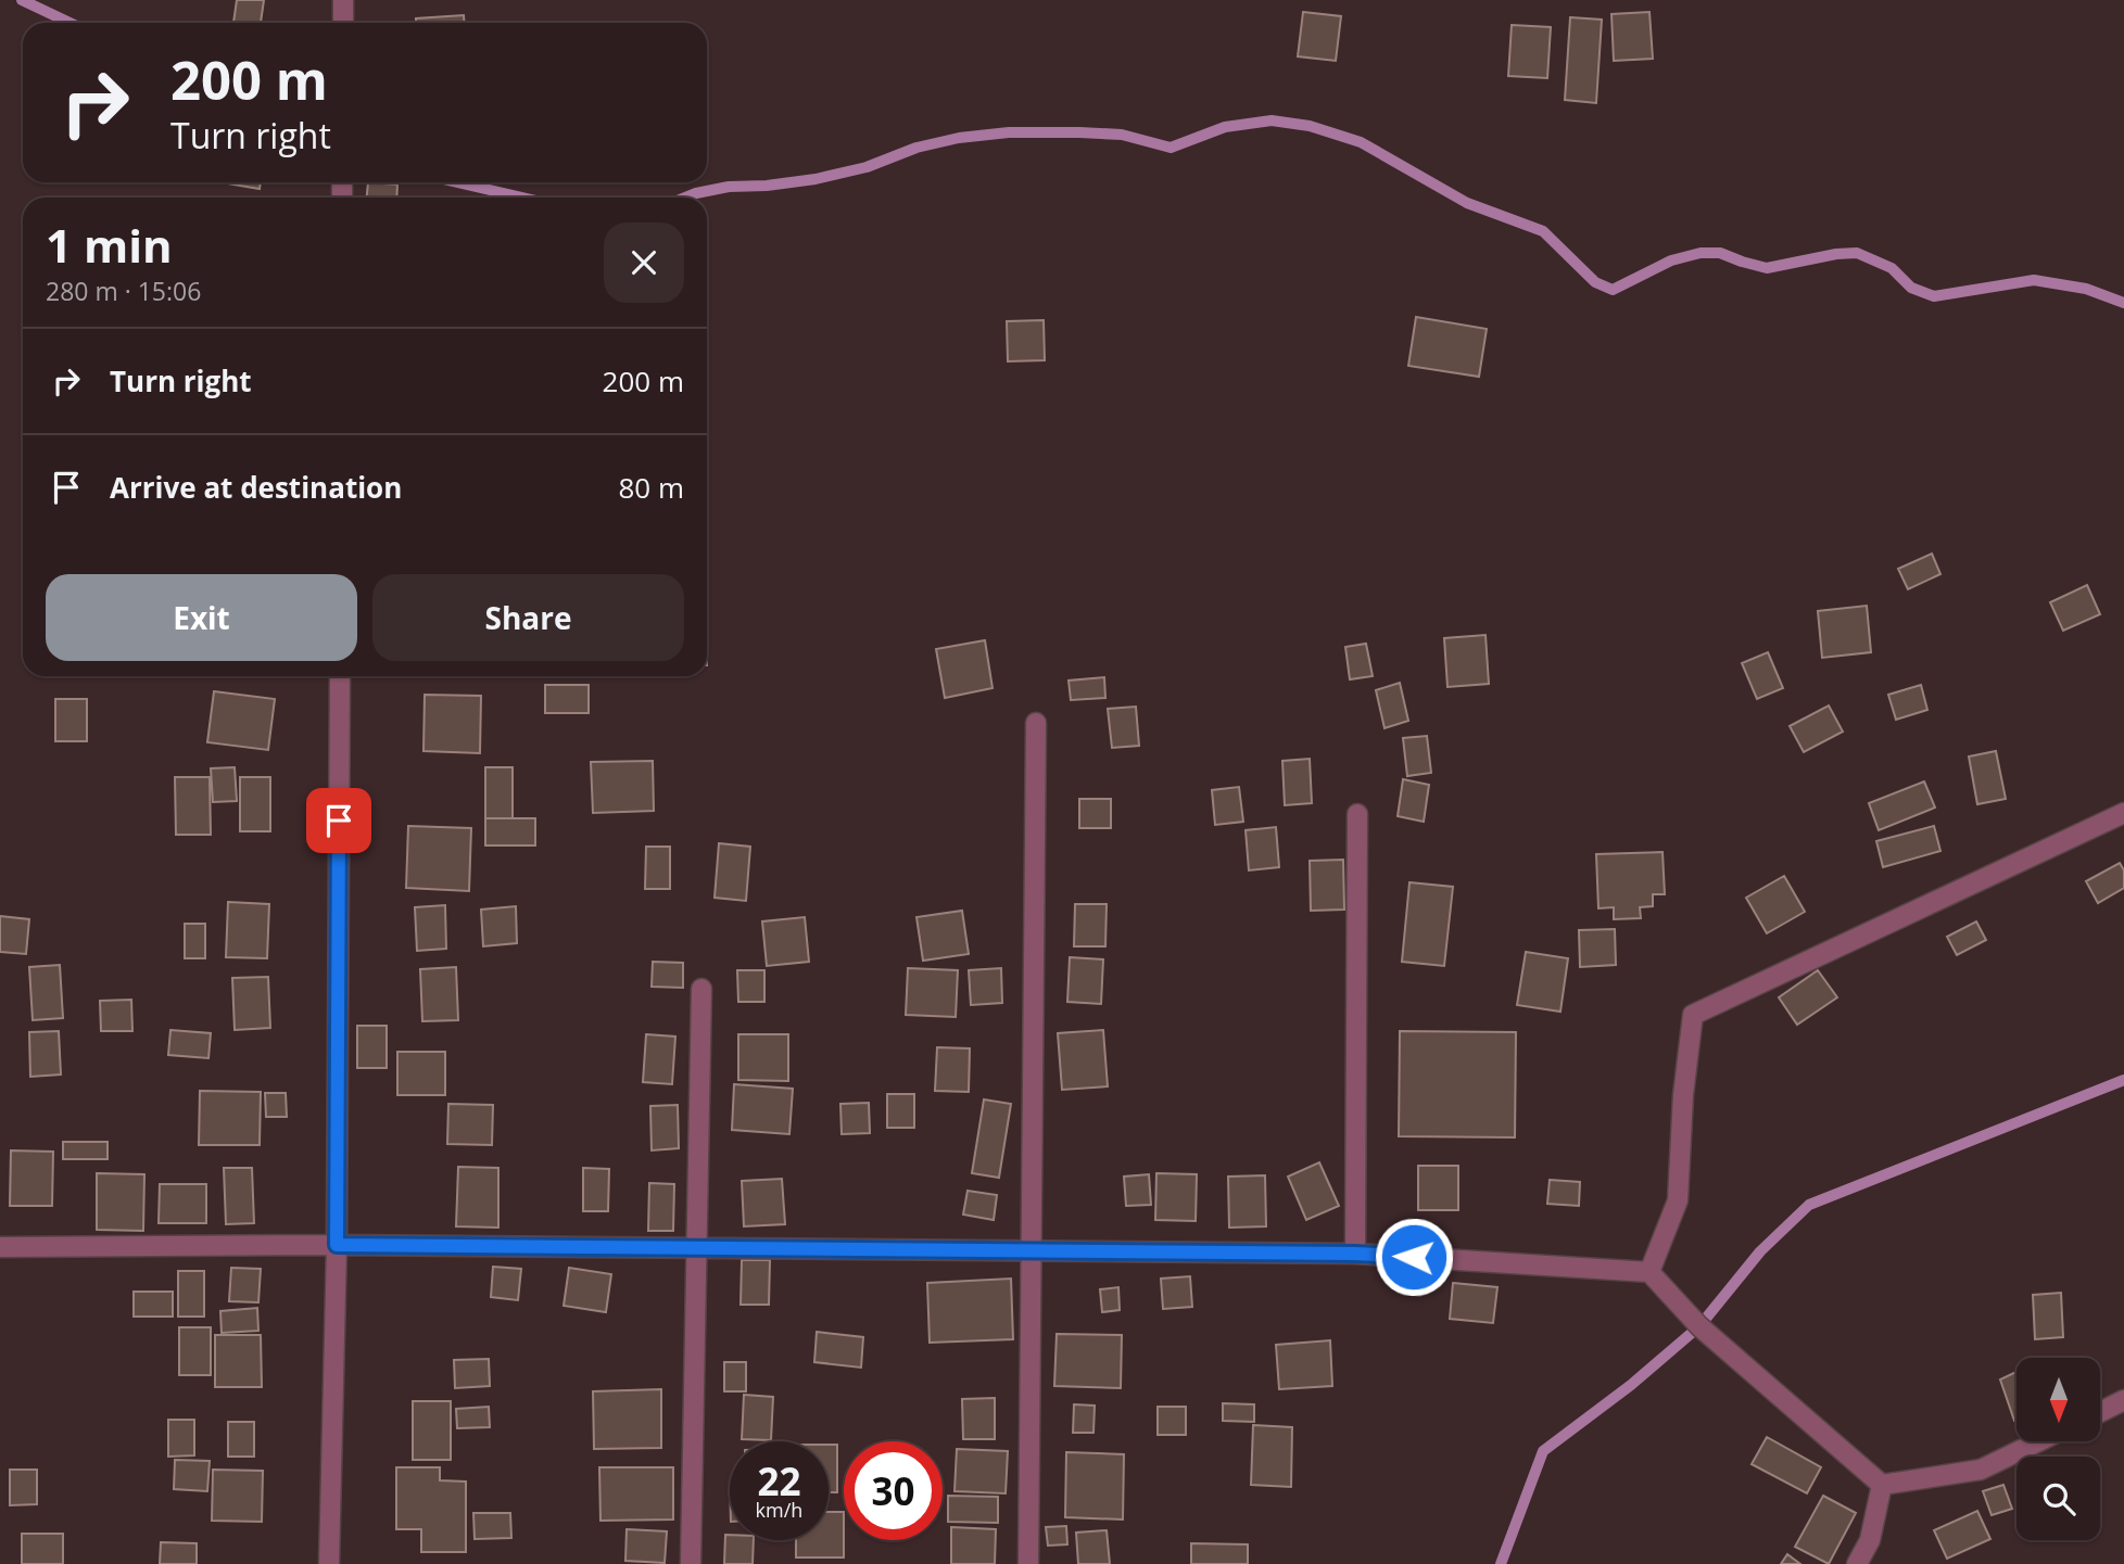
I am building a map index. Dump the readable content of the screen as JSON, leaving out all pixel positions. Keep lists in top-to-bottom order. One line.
{"north":"bottom","page":{"turn":["200 m","Turn right"],"heading":["1 min","280 m · 15:06"],"list":[{"name":"Turn right","value":"200 m"},{"name":"Arrive at destination","value":"80 m"}],"buttons":["Exit","Share"],"speed":"22 km/h","limit":"30"}}
